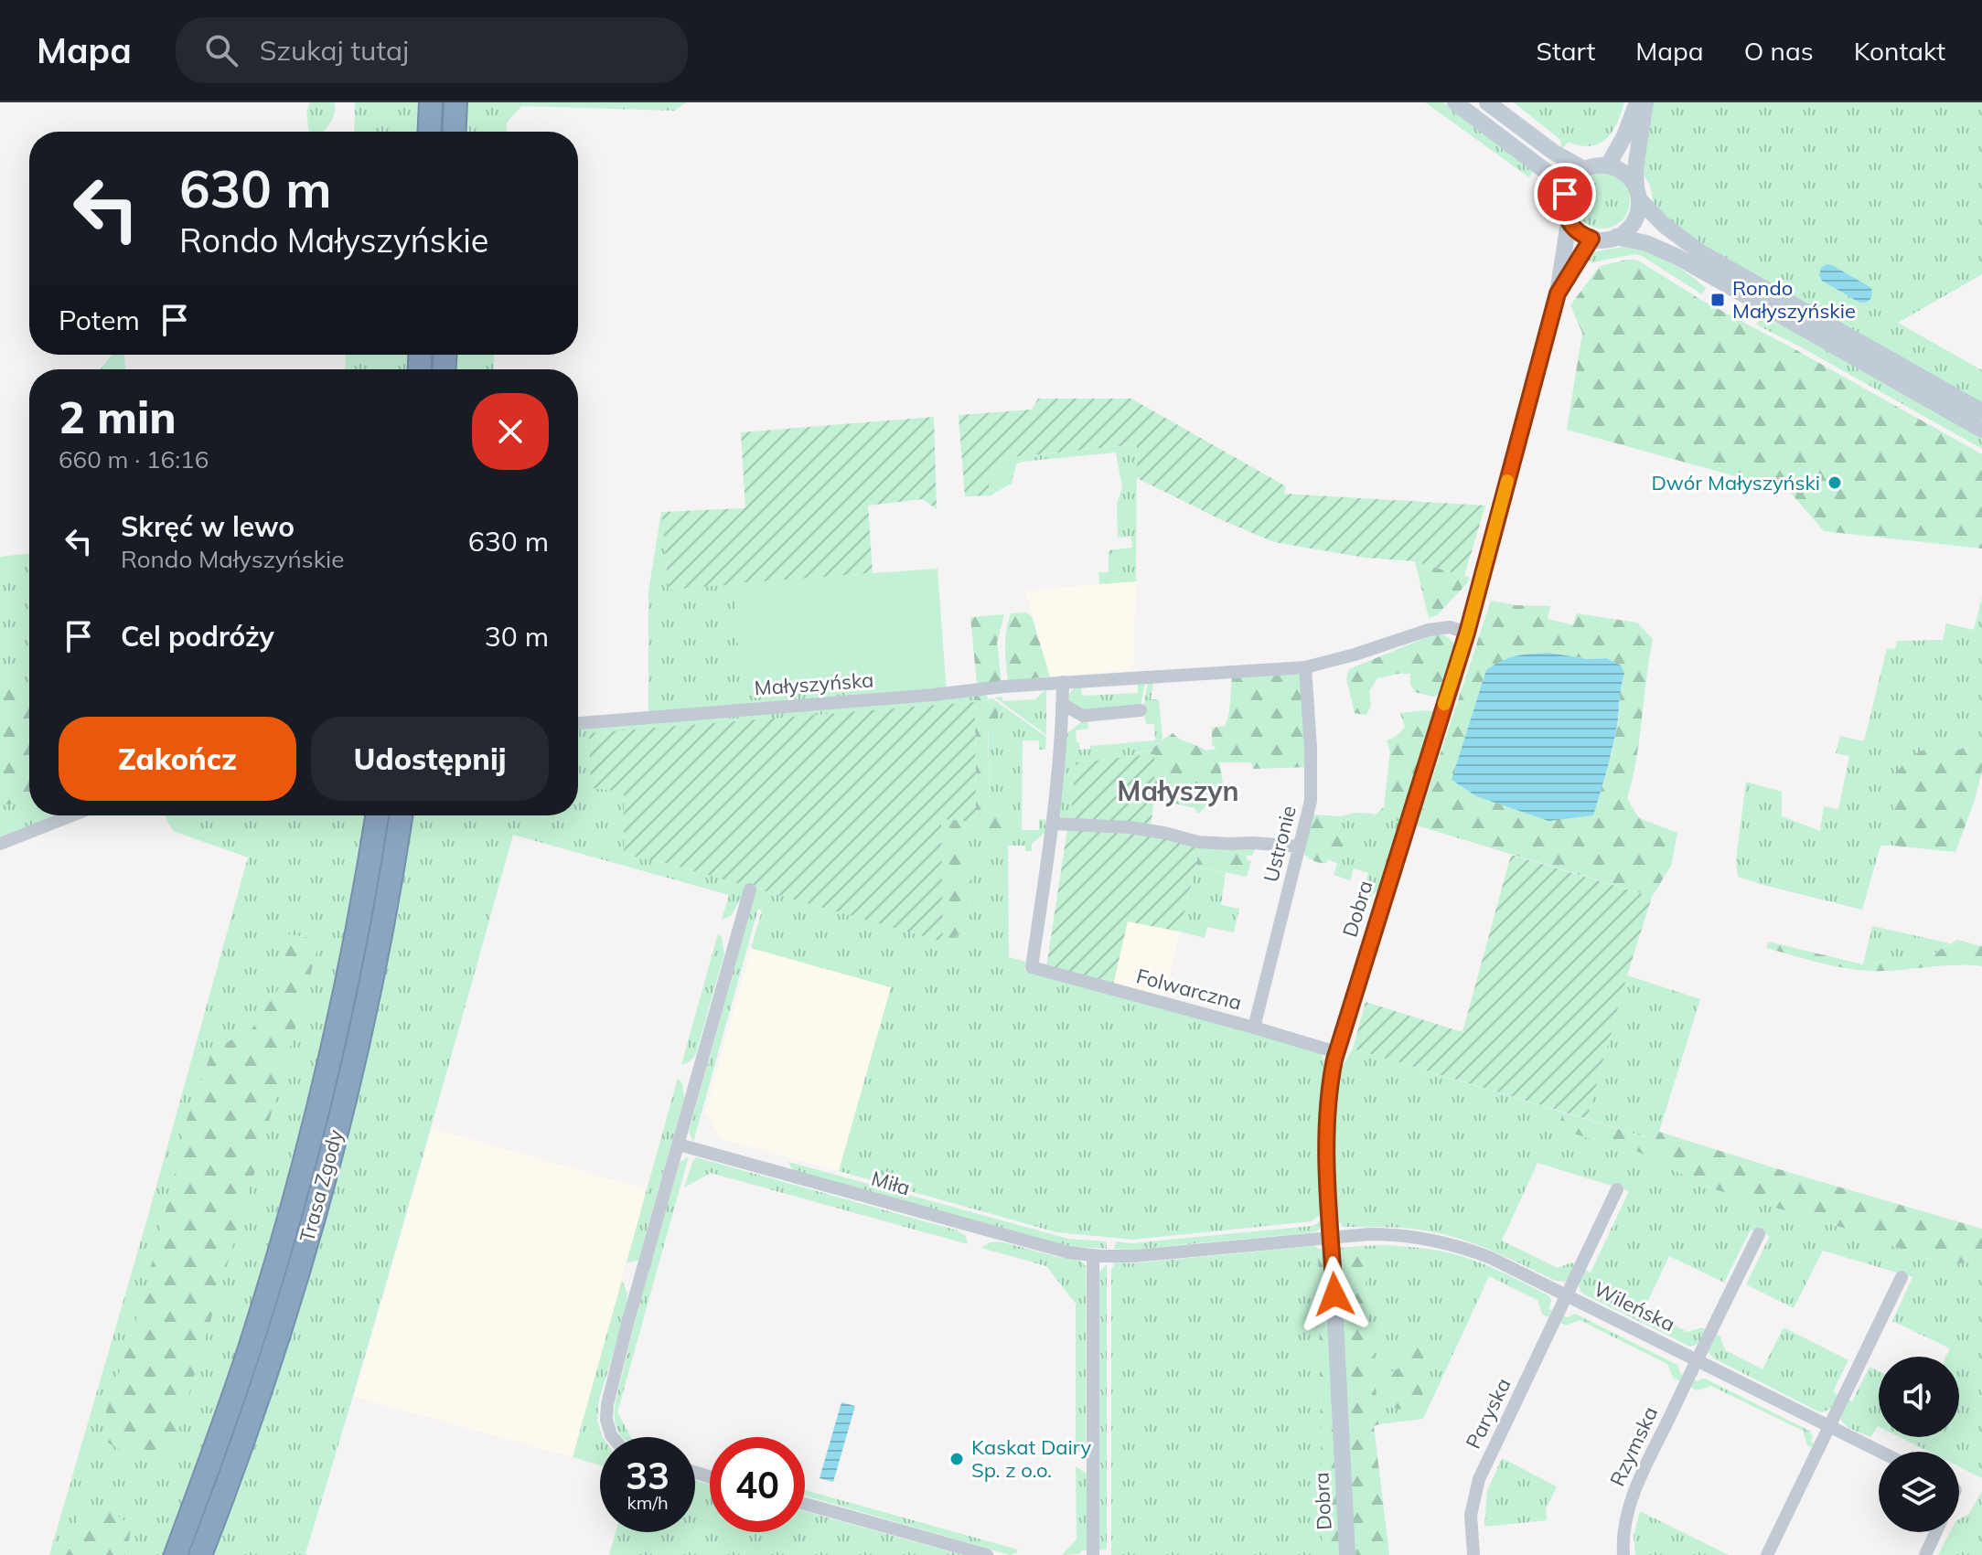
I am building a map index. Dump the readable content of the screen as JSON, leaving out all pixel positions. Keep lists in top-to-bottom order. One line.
{"streets":{"highway":["Trasa Zgody"],"street":["Małyszyńska","Ustronie","Dobra","Folwarczna","Miła","Wileńska","Paryska","Rzymska"]},"crossings":[["Małyszyńska","Ustronie"],["Małyszyńska","Dobra"],["Ustronie","Folwarczna"],["Dobra","Folwarczna"],["Dobra","Miła"],["Dobra","Wileńska"],["Miła","Wileńska"],["Wileńska","Paryska"],["Wileńska","Rzymska"]],"districts":["Małyszyn"],"places":{"transit":["Rondo Małyszyńskie"],"other":["Dwór Małyszyński","Kaskat Dairy Sp. z o.o."]},"page":{"header":"Mapa","search":"Szukaj tutaj","nav":["Start","Mapa","O nas","Kontakt"],"turn":["630 m","Rondo Małyszyńskie"],"then":"Potem","heading":["2 min","660 m · 16:16"],"list":[{"name":"Skręć w lewo","note":"Rondo Małyszyńskie","value":"630 m"},{"name":"Cel podróży","value":"30 m"}],"buttons":["Zakończ","Udostępnij"],"speed":"33 km/h","limit":"40"}}
